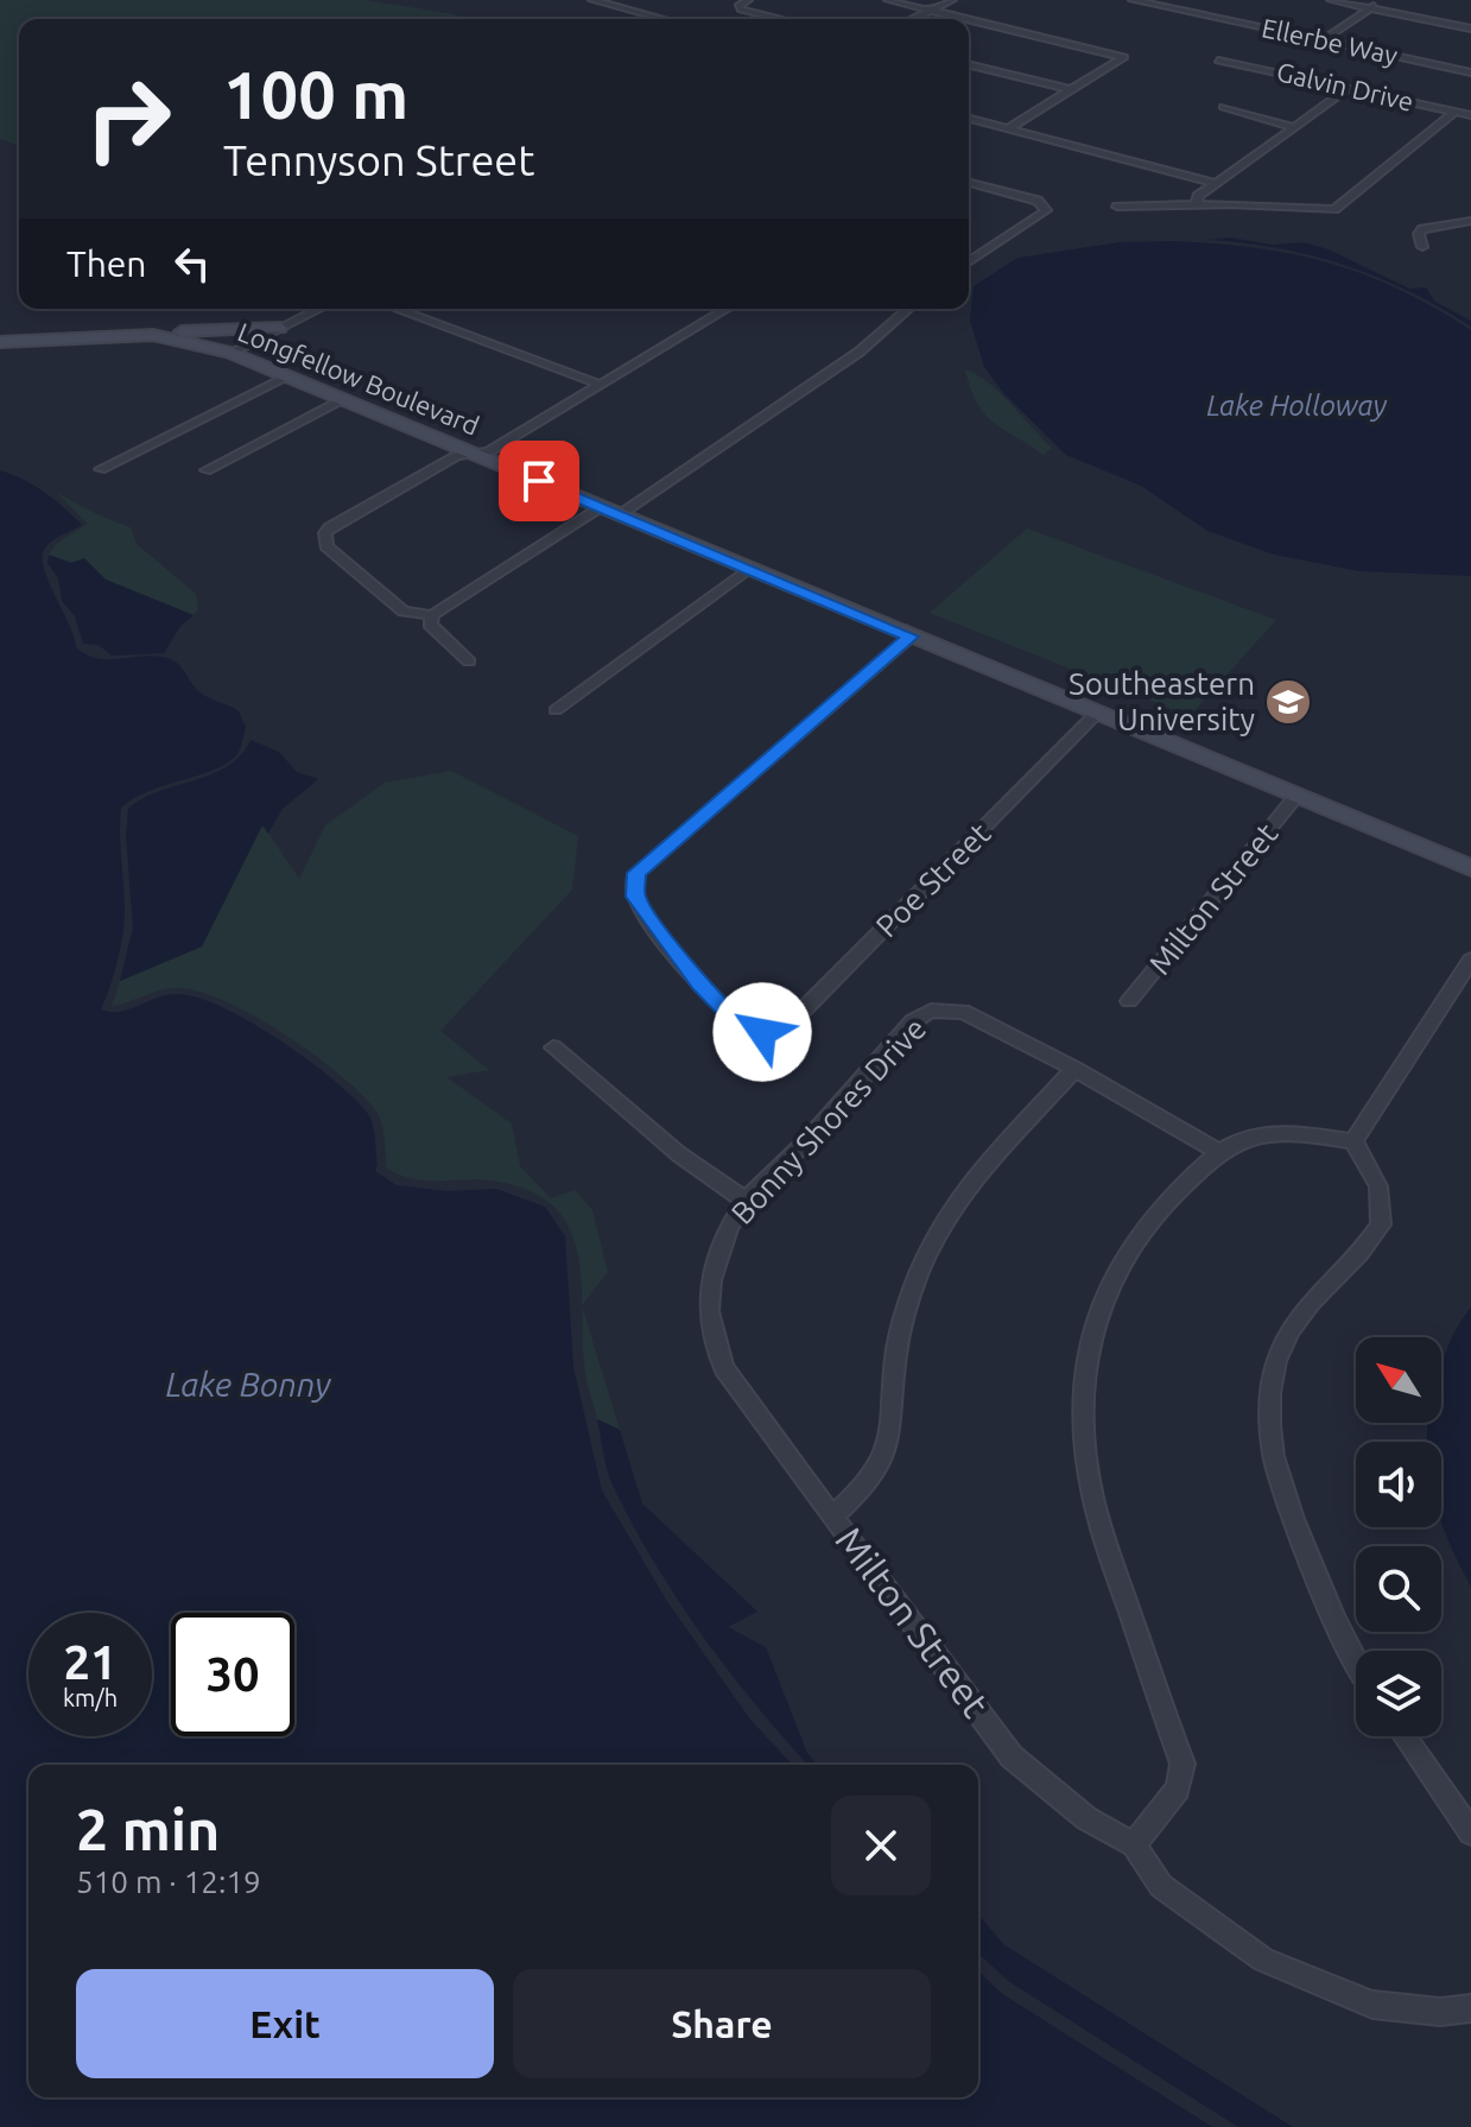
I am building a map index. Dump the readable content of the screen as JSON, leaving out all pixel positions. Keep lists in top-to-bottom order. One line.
{"streets":{"street":["Ellerbe Way","Galvin Drive","Longfellow Boulevard","Poe Street","Milton Street","Bonny Shores Drive"]},"crossings":[["Longfellow Boulevard","Poe Street"],["Longfellow Boulevard","Milton Street"],["Milton Street","Bonny Shores Drive"]],"water":["Lake Holloway","Lake Bonny"],"places":{"school or university":["Southeastern University"]},"north":"top left","page":{"turn":["100 m","Tennyson Street"],"then":"Then","speed":"21 km/h","limit":"30","heading":["2 min","510 m · 12:19"],"buttons":["Exit","Share"]}}
